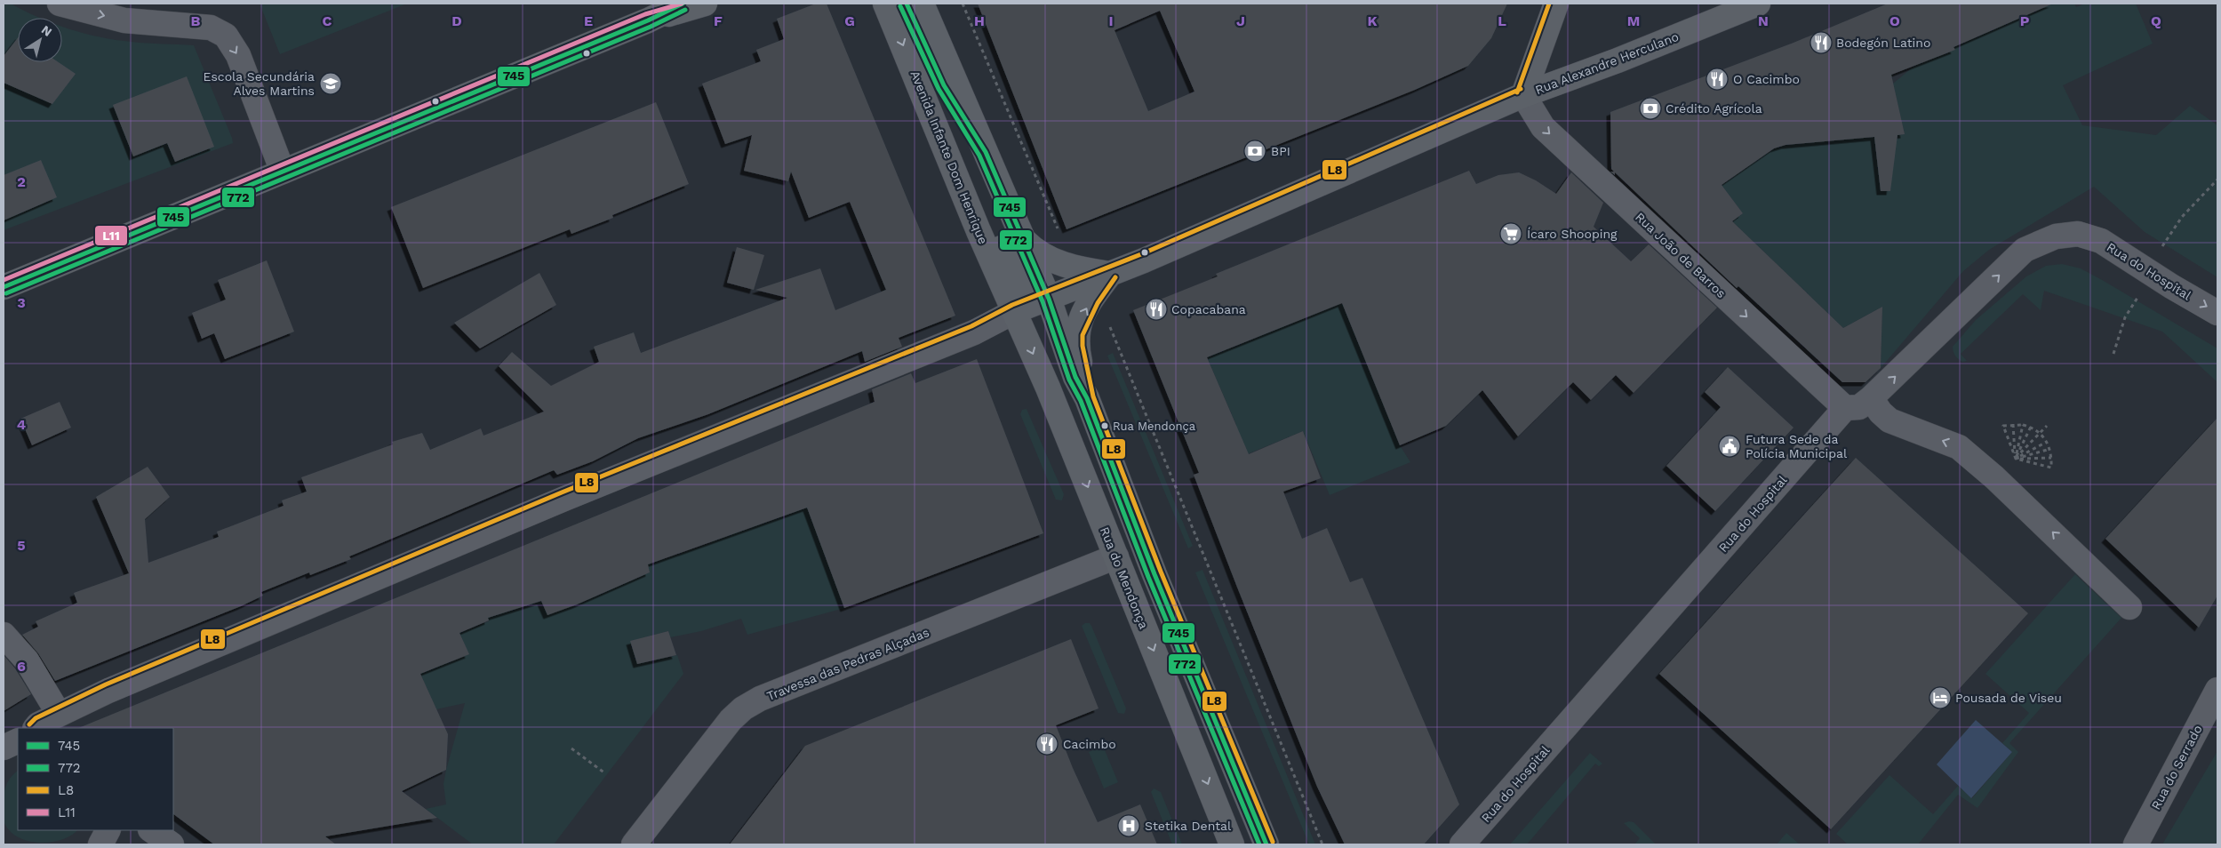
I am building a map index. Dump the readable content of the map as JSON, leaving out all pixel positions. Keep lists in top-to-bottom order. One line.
{"streets":{"main road":["Rua Alexandre Herculano","Avenida Infante Dom Henrique","Rua do Mendonça"],"street":["Rua João de Barros","Rua do Hospital","Travessa das Pedras Alçadas","Rua do Serrado"]},"crossings":[["Rua Alexandre Herculano","Avenida Infante Dom Henrique"],["Rua Alexandre Herculano","Rua João de Barros"],["Rua Alexandre Herculano","Rua do Mendonça"],["Avenida Infante Dom Henrique","Rua do Mendonça"],["Rua João de Barros","Rua do Hospital"],["Rua do Mendonça","Travessa das Pedras Alçadas"]],"one_way":["Rua João de Barros"],"places":{"restaurant":["Bodegón Latino","O Cacimbo","Copacabana","Cacimbo"],"school or university":["Escola Secundária Alves Martins"],"bank":["Crédito Agrícola","BPI"],"supermarket":["Ícaro Shooping"],"other":["Rua Mendonça"],"public building":["Futura Sede da Polícia Municipal"],"hotel":["Pousada de Viseu"],"hospital":["Stetika Dental"]},"lines":["transit line 745","transit line L8","transit line L11","transit line 772"],"legend":["745","772","L8","L11"],"north":"top right","grid":{"columns":["B","C","D","E","F","G","H","I","J","K","L","M","N","O","P","Q"],"rows":["2","3","4","5","6"]}}
